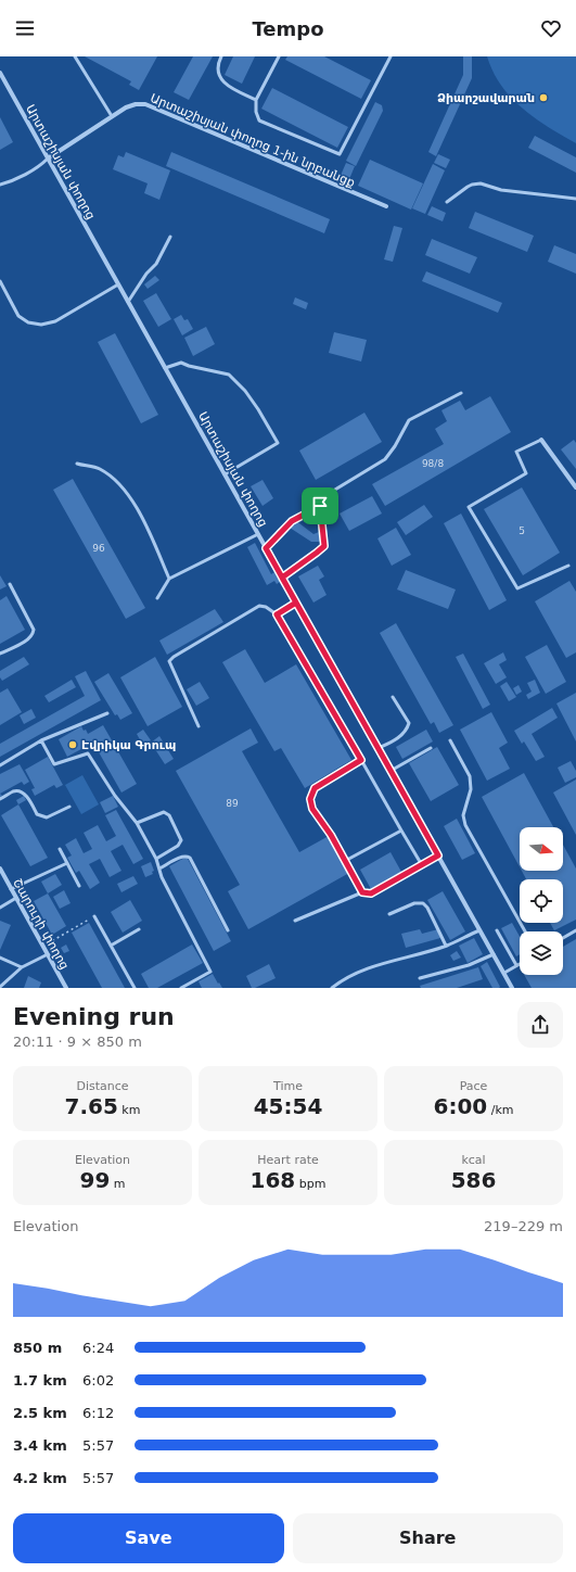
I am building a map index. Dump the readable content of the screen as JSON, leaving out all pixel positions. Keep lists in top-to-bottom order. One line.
{"streets":{"street":["Արտաշիսյան փողոց 1-ին նրբանցք","Արտաշիսյան փողոց","Շարուրի փողոց"]},"crossings":[["Արտաշիսյան փողոց 1-ին նրբանցք","Արտաշիսյան փողոց"]],"places":["Ձիարշավարան","Էվրիկա Գրուպ"],"house_numbers":["98/8","5","96","89"],"north":"right","page":{"header":"Tempo","heading":["Evening run","20:11 · 9 × 850 m"],"stats":[["Distance","7.65 km"],["Time","45:54"],["Pace","6:00 /km"],["Elevation","99 m"],["Heart rate","168 bpm"],["kcal","586"]],"chart":["Elevation","219–229 m"],"list":[{"name":"850 m","note":"6:24"},{"name":"1.7 km","note":"6:02"},{"name":"2.5 km","note":"6:12"},{"name":"3.4 km","note":"5:57"},{"name":"4.2 km","note":"5:57"}],"buttons":["Save","Share"]}}
